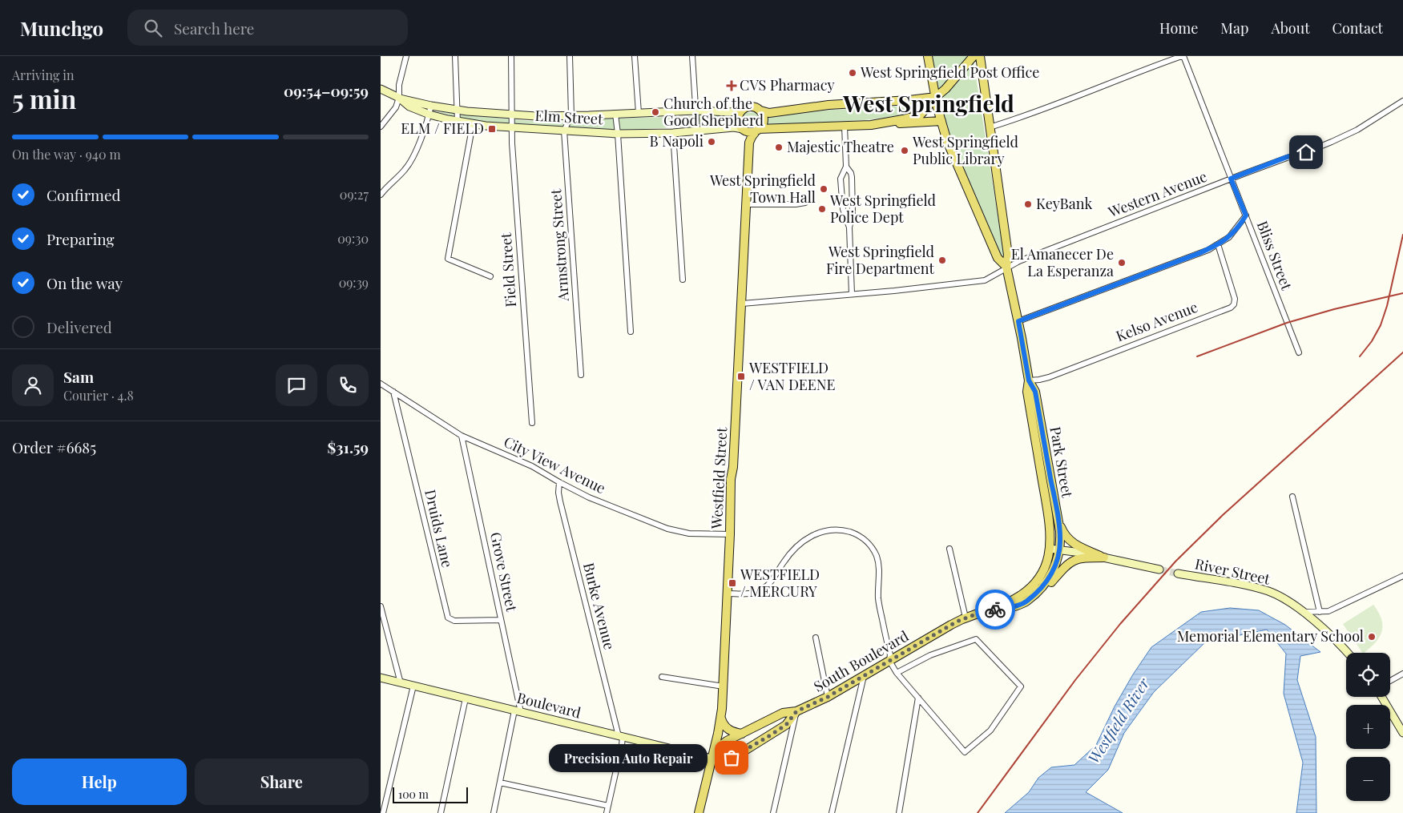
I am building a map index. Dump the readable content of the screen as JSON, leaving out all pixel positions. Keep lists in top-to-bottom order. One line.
{"streets":{"main road":["Elm Street","Park Street","Westfield Street","River Street","South Boulevard","Boulevard"],"street":["Western Avenue","Armstrong Street","Bliss Street","Field Street","Kelso Avenue","City View Avenue","Druids Lane","Grove Street","Burke Avenue"]},"crossings":[["Elm Street","Armstrong Street"],["Elm Street","Field Street"],["Elm Street","Westfield Street"],["Western Avenue","Bliss Street"],["Western Avenue","Park Street"],["Western Avenue","Westfield Street"],["Kelso Avenue","Park Street"],["Park Street","South Boulevard"],["City View Avenue","Westfield Street"],["City View Avenue","Druids Lane"],["City View Avenue","Grove Street"],["City View Avenue","Burke Avenue"],["Westfield Street","South Boulevard"],["Westfield Street","Boulevard"],["Druids Lane","Grove Street"],["Grove Street","Boulevard"],["Burke Avenue","Boulevard"],["South Boulevard","Boulevard"]],"districts":["West Springfield"],"water":["Westfield River"],"places":{"other":["West Springfield Post Office","Church of the Good Shepherd","B Napoli","Majestic Theatre","West Springfield Public Library","West Springfield Town Hall","KeyBank","West Springfield Police Dept","West Springfield Fire Department","El Amanecer De La Esperanza","Memorial Elementary School","Precision Auto Repair"],"health":["CVS Pharmacy"],"transit":["ELM / FIELD","WESTFIELD / VAN DEENE","WESTFIELD / MERCURY"]},"scale_bar":"100 m","page":{"header":"Munchgo","search":"Search here","nav":["Home","Map","About","Contact"],"heading":["5 min","Arriving in","09:54–09:59"],"panel":["Sam","Courier · 4.8","Order #6685","$31.59"],"bar":"On the way · 940 m","list":[["Confirmed","09:27"],["Preparing","09:30"],["On the way","09:39"],"Delivered"],"map_buttons":["+","−"],"bubble":"Precision Auto Repair","buttons":["Help","Share"],"scale":"100 m"}}
